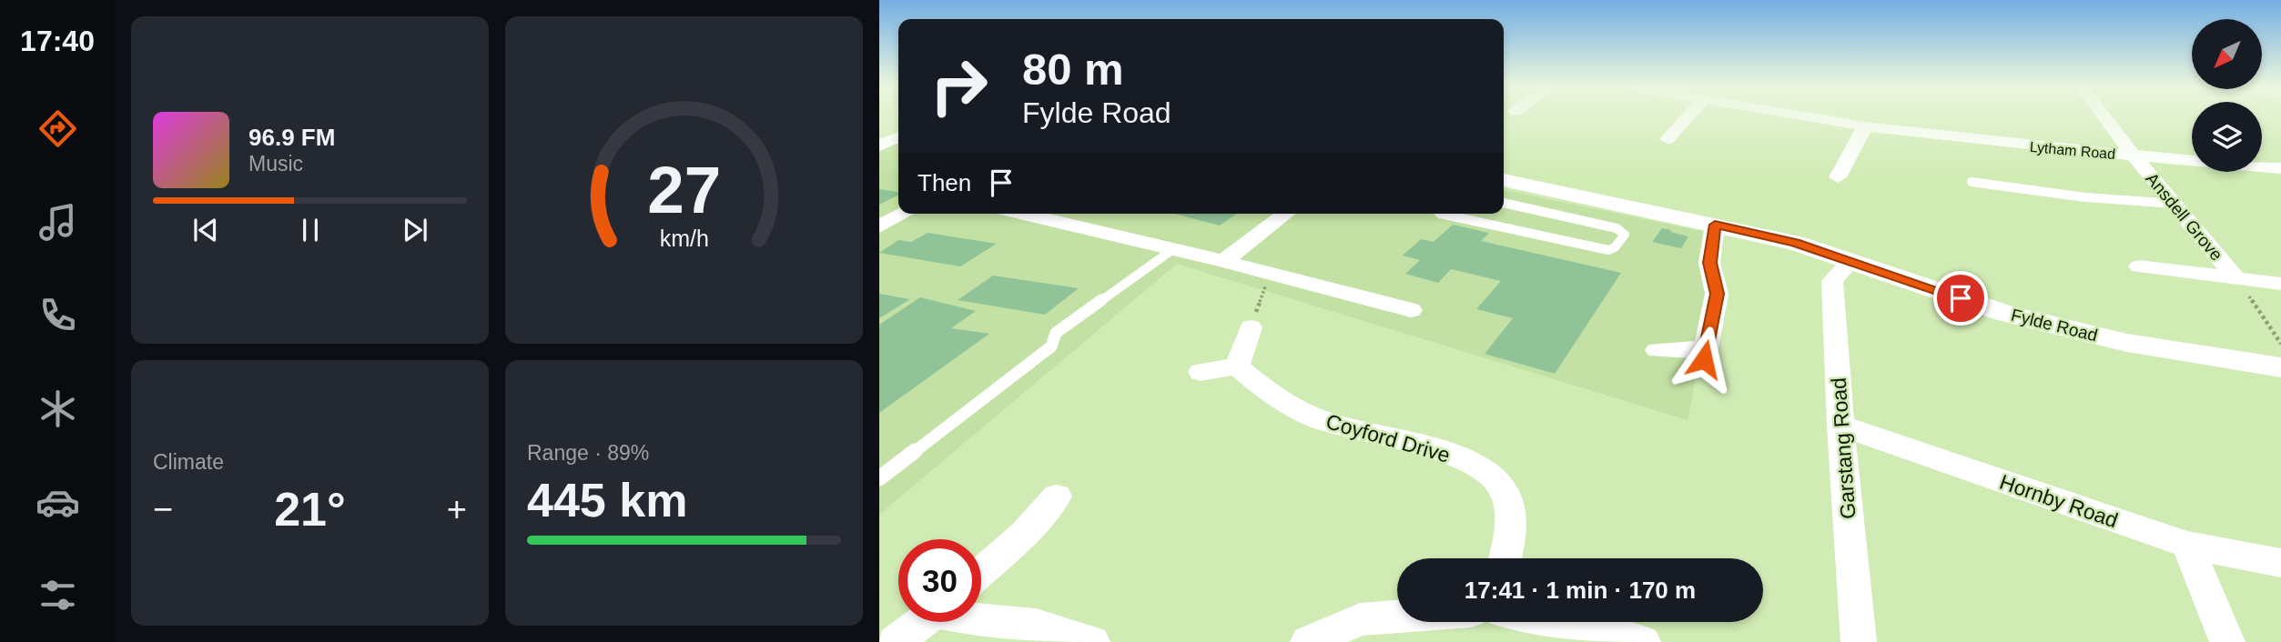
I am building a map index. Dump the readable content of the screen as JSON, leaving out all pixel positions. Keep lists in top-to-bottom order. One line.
{"streets":{"street":["Lytham Road","Ansdell Grove","Fylde Road","Coyford Drive","Garstang Road","Hornby Road"]},"crossings":[["Lytham Road","Ansdell Grove"],["Fylde Road","Garstang Road"],["Garstang Road","Hornby Road"]],"north":"bottom left","page":{"tabs":"17:40","turn":["80 m","Fylde Road"],"song":["96.9 FM","Music"],"then":"Then","tile":["Climate",["Range · 89%","445 km"]],"heat":["−","21°","+"],"limit":"30","trip":"17:41 · 1 min · 170 m","gauge":["27","km/h"]}}
